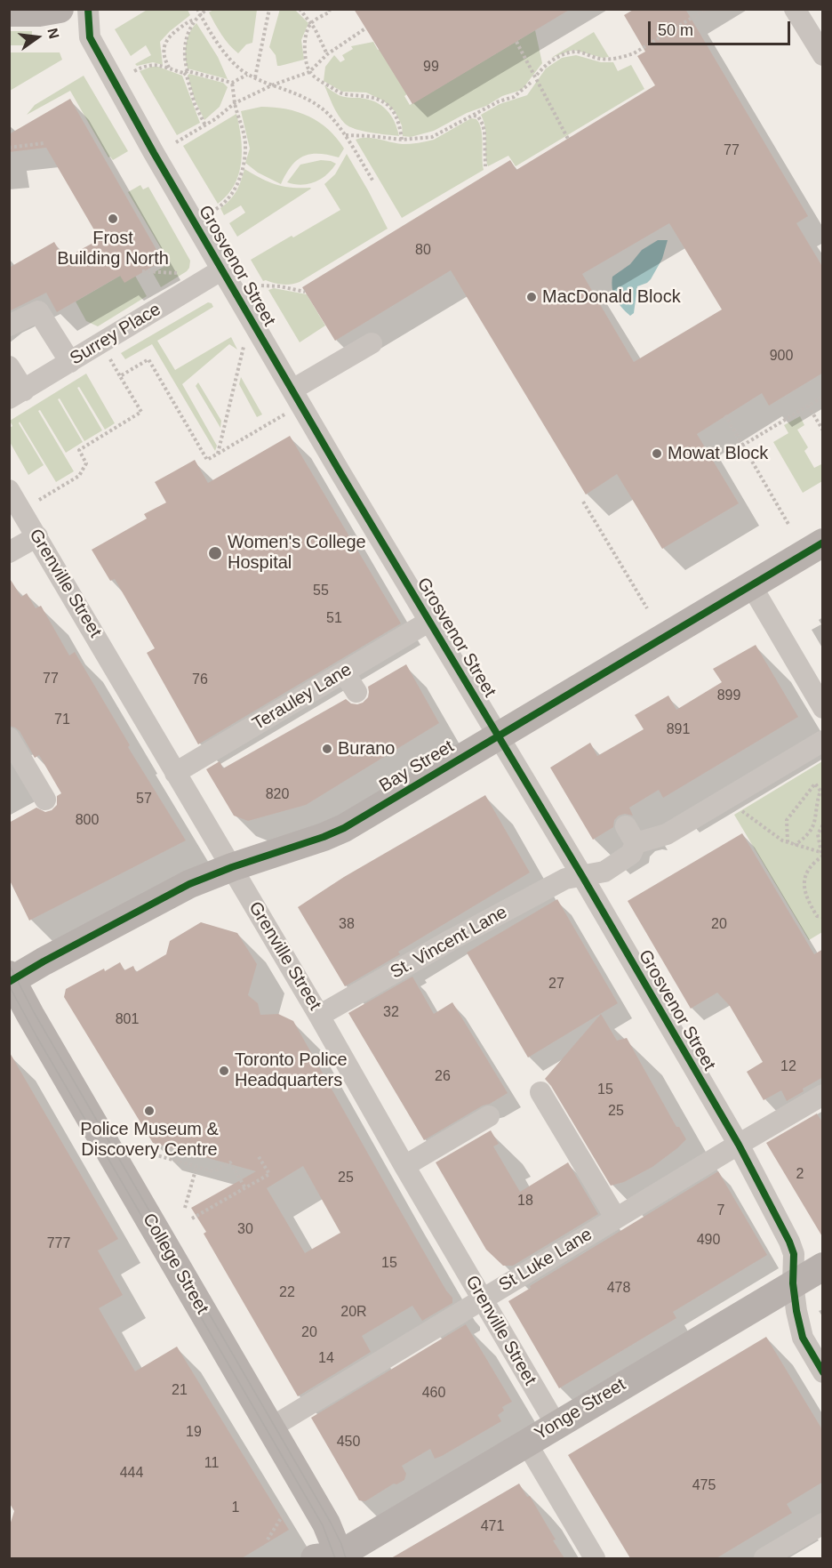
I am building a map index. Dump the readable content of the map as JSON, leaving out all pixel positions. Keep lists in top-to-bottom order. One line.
{"streets":{"main road":["Bay Street","College Street","Yonge Street"],"street":["Grosvenor Street","Surrey Place","Grenville Street","Terauley Lane","St. Vincent Lane","St Luke Lane"]},"crossings":[["Grosvenor Street","Surrey Place"],["Grosvenor Street","Terauley Lane"],["Grosvenor Street","Bay Street"],["Grosvenor Street","St. Vincent Lane"],["Grosvenor Street","St Luke Lane"],["Grosvenor Street","Yonge Street"],["Grenville Street","Terauley Lane"],["Grenville Street","Bay Street"],["Grenville Street","St. Vincent Lane"],["Grenville Street","St Luke Lane"],["Grenville Street","Yonge Street"],["Bay Street","College Street"],["St Luke Lane","College Street"],["College Street","Yonge Street"]],"places":["Frost Building North","MacDonald Block","Mowat Block","Women's College Hospital","Burano","Toronto Police Headquarters","Police Museum & Discovery Centre"],"house_numbers":["99","77","80","900","55","51","77","76","899","71","891","820","57","800","38","20","27","32","801","12","26","15","25","2","25","18","7","30","490","777","15","478","22","20R","20","14","21","460","19","450","11","444","475","1","471"],"scale_bar":"50 m","north":"right"}
